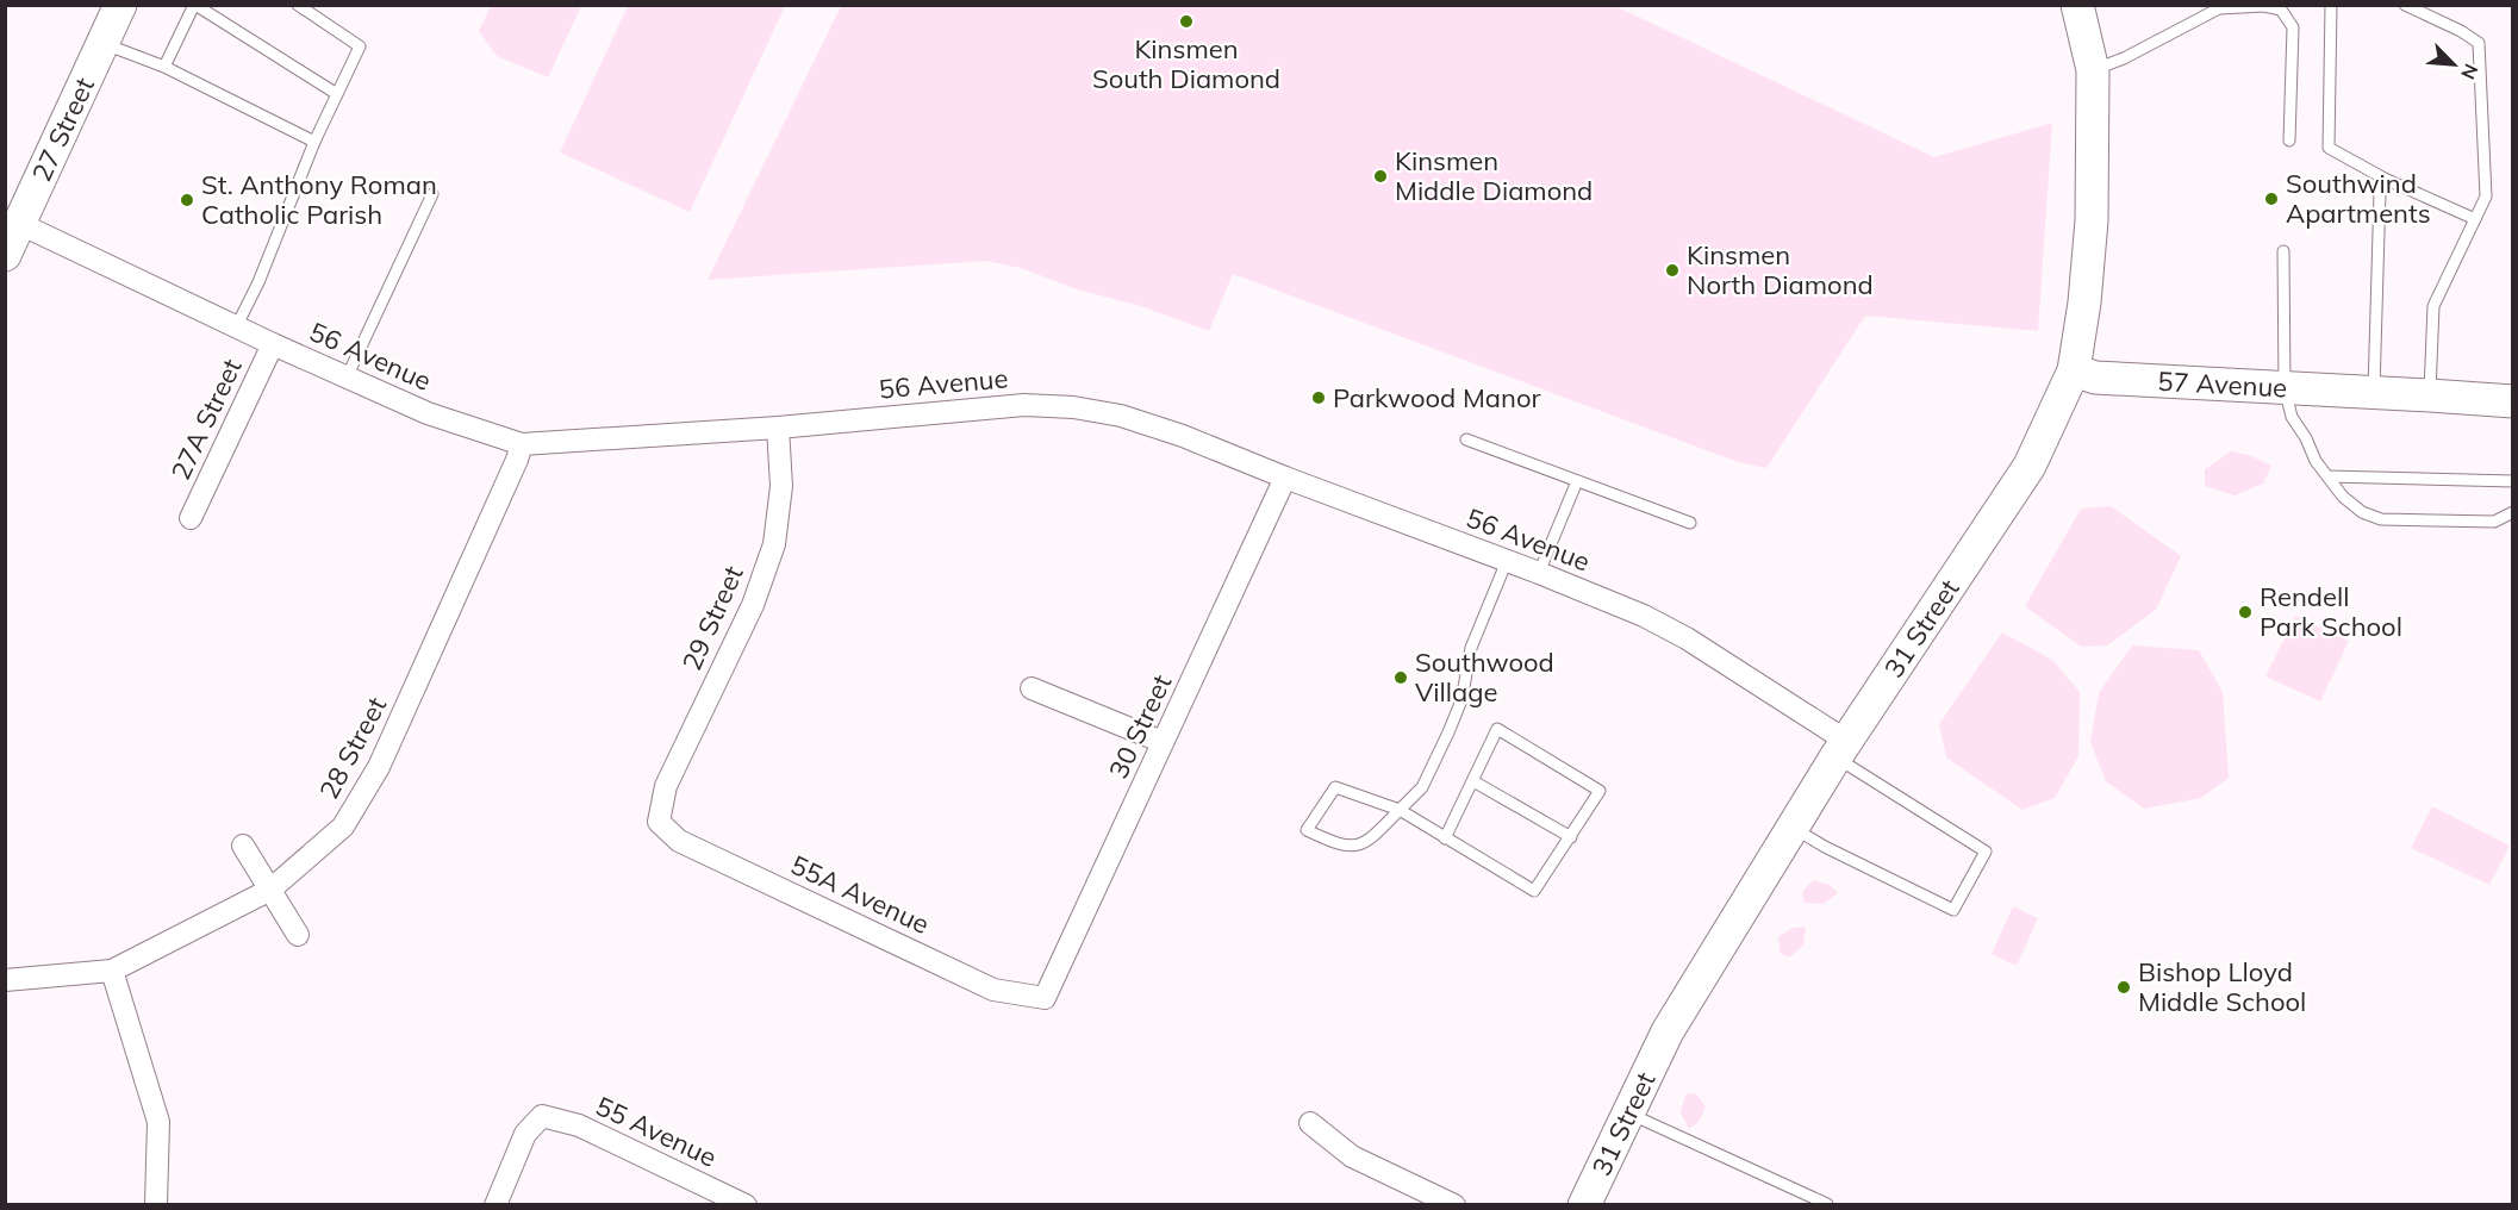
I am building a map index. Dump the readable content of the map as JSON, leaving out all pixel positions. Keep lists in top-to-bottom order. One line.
{"streets":{"street":["27 Street","56 Avenue","57 Avenue","27A Street","29 Street","31 Street","30 Street","28 Street","55A Avenue","55 Avenue"]},"crossings":[["27 Street","56 Avenue"],["56 Avenue","27A Street"],["56 Avenue","29 Street"],["56 Avenue","31 Street"],["56 Avenue","30 Street"],["56 Avenue","28 Street"],["57 Avenue","31 Street"],["29 Street","55A Avenue"],["30 Street","55A Avenue"]],"places":["Kinsmen South Diamond","Kinsmen Middle Diamond","Southwind Apartments","St. Anthony Roman Catholic Parish","Kinsmen North Diamond","Parkwood Manor","Rendell Park School","Southwood Village","Bishop Lloyd Middle School"],"north":"bottom right"}
